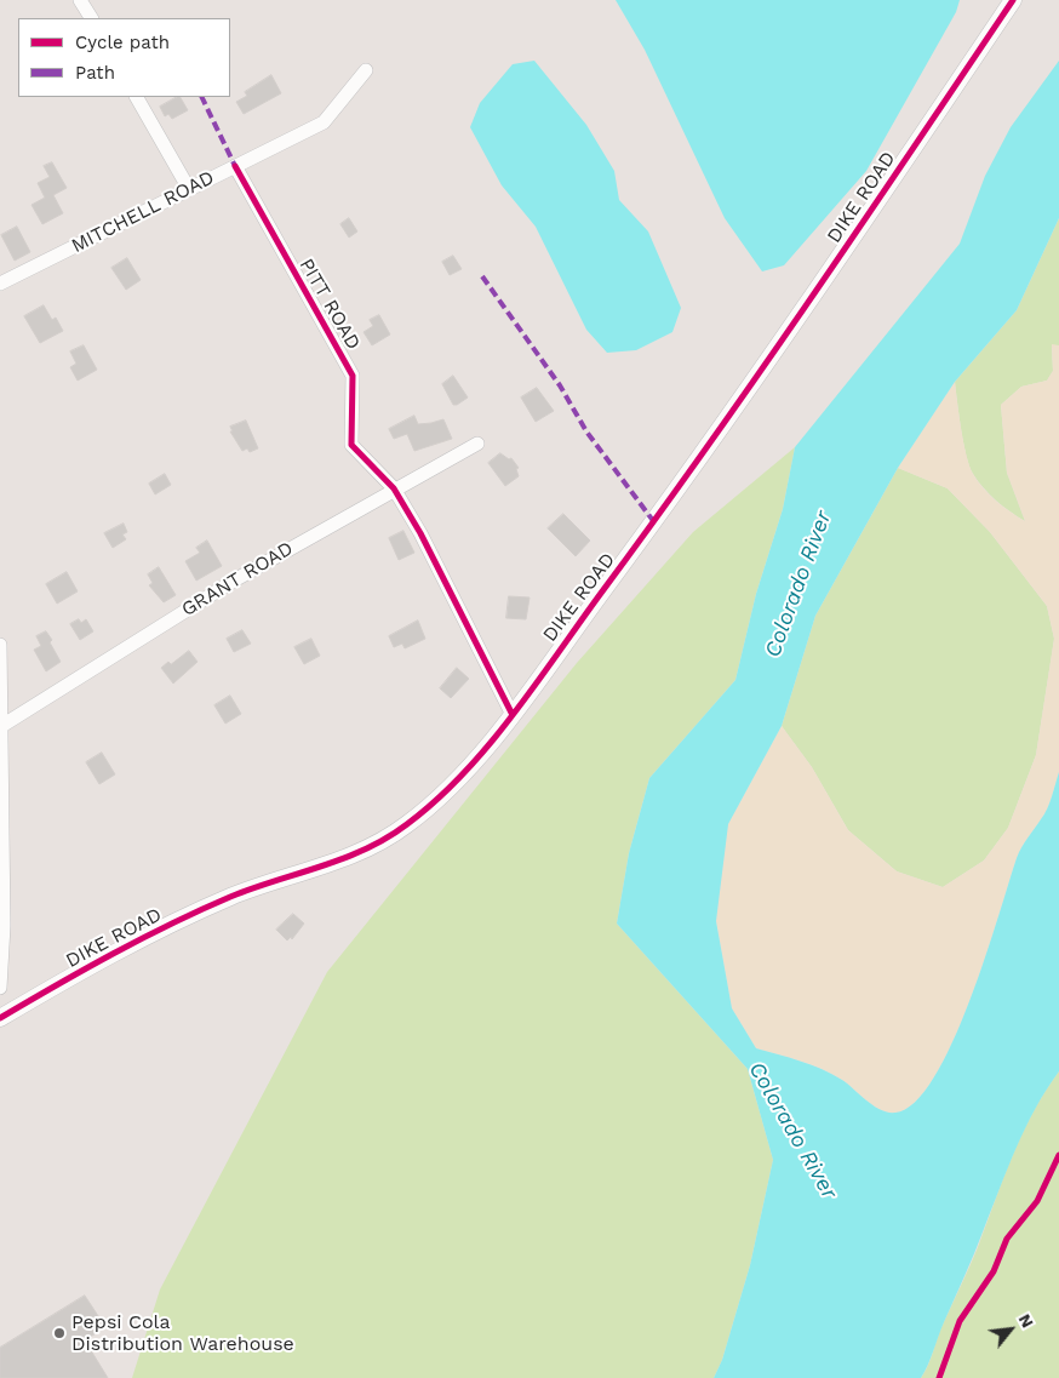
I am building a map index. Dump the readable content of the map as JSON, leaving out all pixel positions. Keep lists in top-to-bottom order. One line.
{"streets":{"street":["DIKE ROAD","MITCHELL ROAD","PITT ROAD","GRANT ROAD"]},"crossings":[["DIKE ROAD","PITT ROAD"],["MITCHELL ROAD","PITT ROAD"],["PITT ROAD","GRANT ROAD"]],"water":["Colorado River"],"places":["Pepsi Cola Distribution Warehouse"],"legend":["Cycle path","Path"],"north":"top right"}
